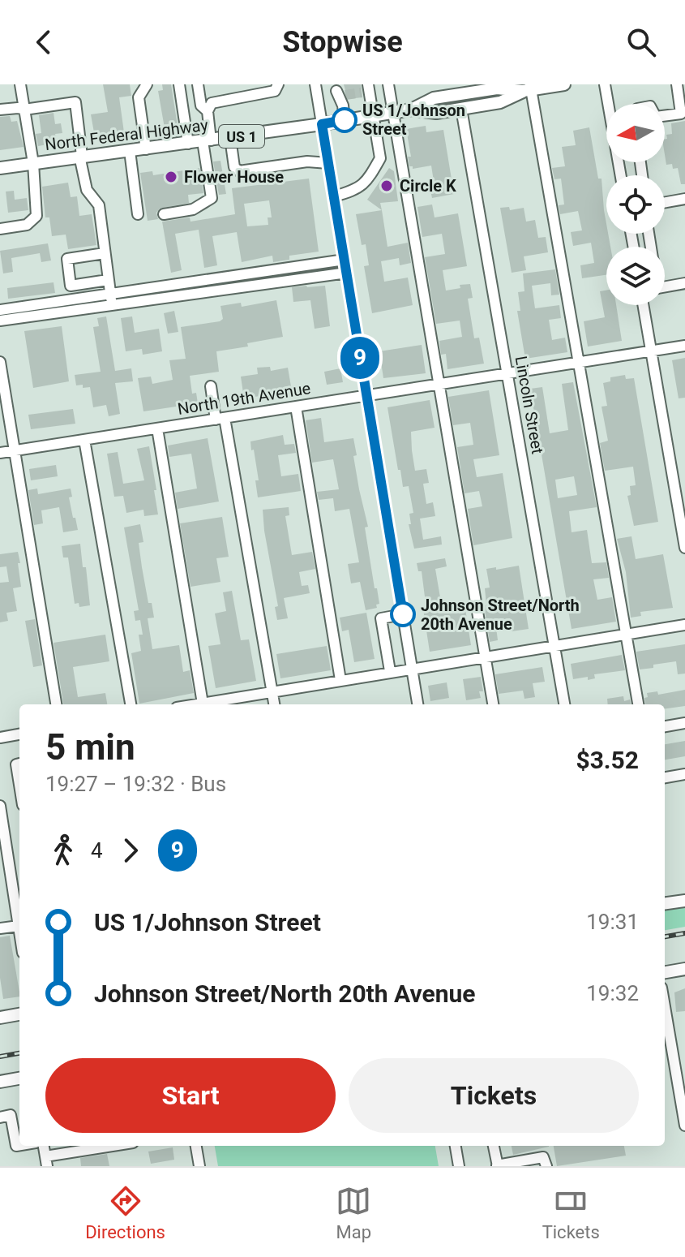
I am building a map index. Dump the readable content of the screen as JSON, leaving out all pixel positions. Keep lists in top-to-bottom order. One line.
{"streets":{"main road":["North Federal Highway","US 1"],"street":["North 19th Avenue","Lincoln Street"]},"crossings":[["North Federal Highway","Lincoln Street"],["North 19th Avenue","Lincoln Street"]],"places":["US 1/Johnson Street","Flower House","Circle K","Johnson Street/North 20th Avenue"],"lines":["bus line 9"],"north":"left","page":{"header":"Stopwise","on_map":"9","heading":["5 min","19:27 – 19:32 · Bus","$3.52"],"legs":["4","9"],"list":[{"name":"US 1/Johnson Street","value":"19:31"},{"name":"Johnson Street/North 20th Avenue","value":"19:32"}],"buttons":["Start","Tickets"],"tabs":["Directions","Map","Tickets"]}}
